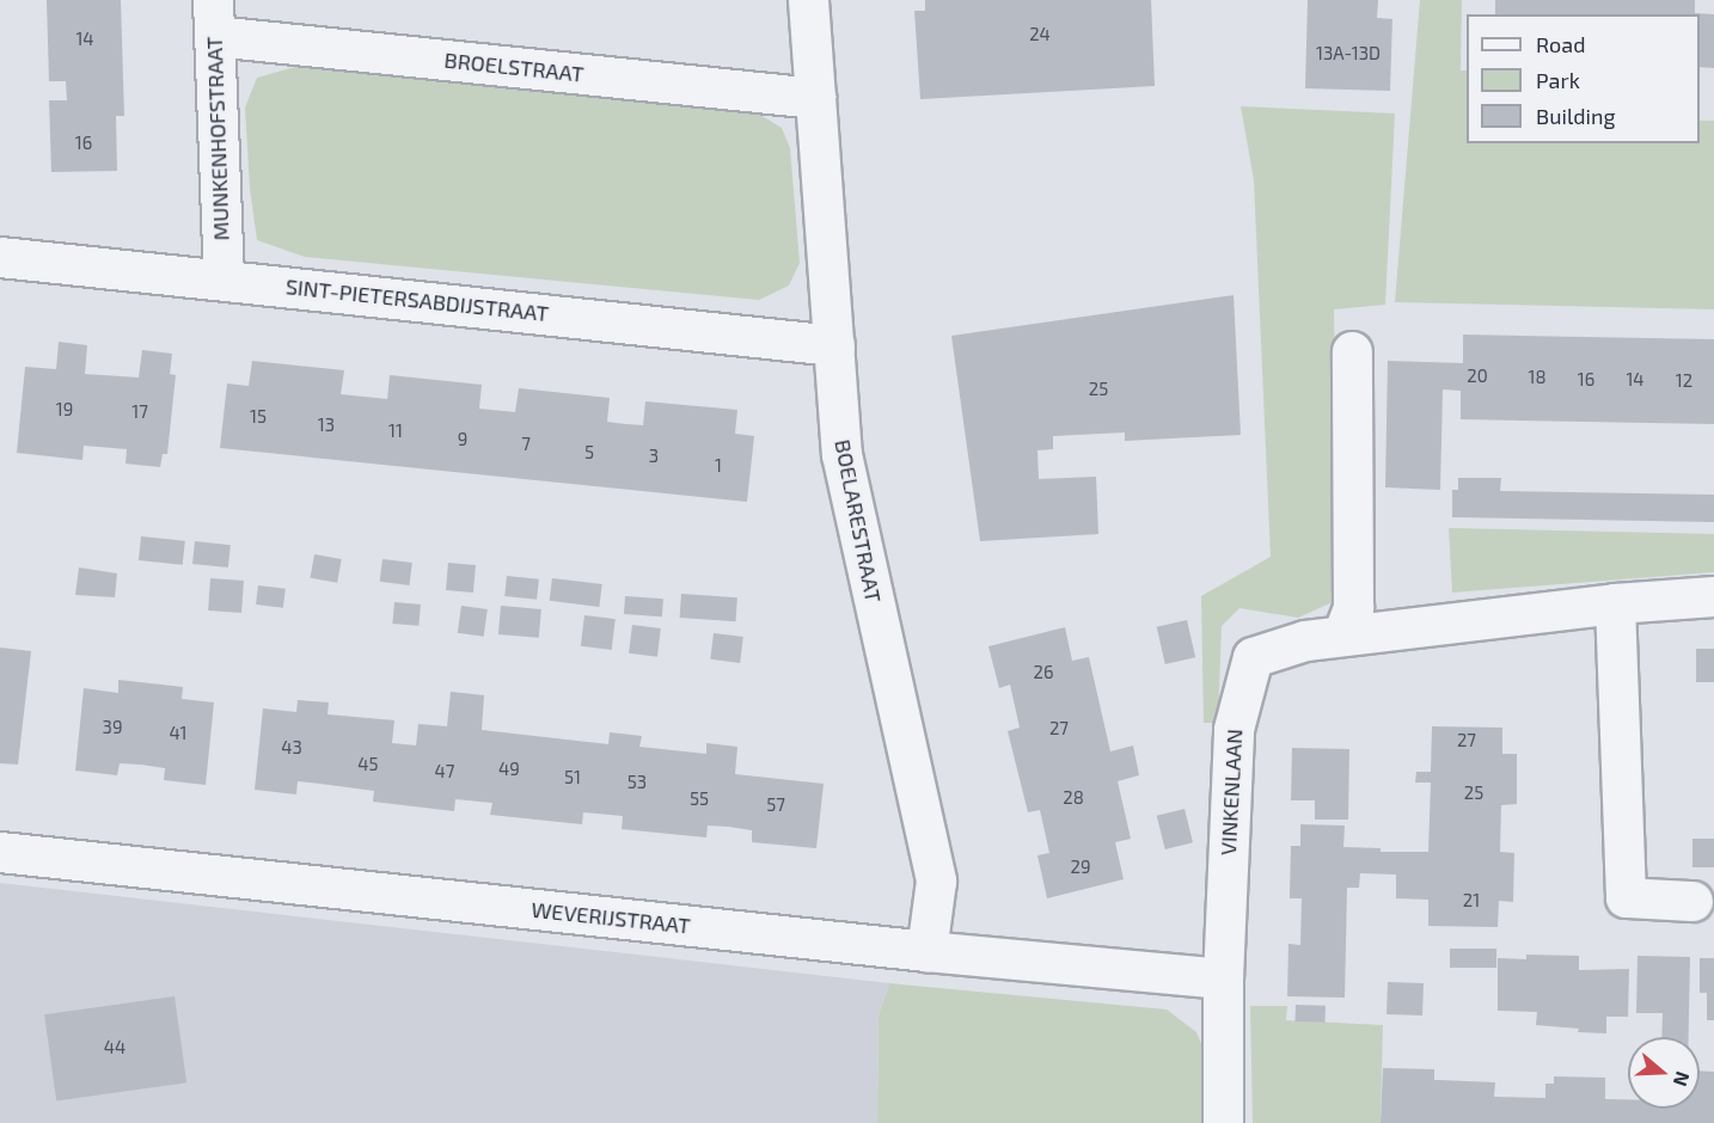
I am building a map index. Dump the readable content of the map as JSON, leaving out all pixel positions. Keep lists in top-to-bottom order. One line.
{"streets":{"street":["BROELSTRAAT","MUNKENHOFSTRAAT","SINT-PIETERSABDIJSTRAAT","BOELARESTRAAT","VINKENLAAN","WEVERIJSTRAAT"]},"crossings":[["BROELSTRAAT","MUNKENHOFSTRAAT"],["BROELSTRAAT","BOELARESTRAAT"],["MUNKENHOFSTRAAT","SINT-PIETERSABDIJSTRAAT"],["SINT-PIETERSABDIJSTRAAT","BOELARESTRAAT"],["BOELARESTRAAT","WEVERIJSTRAAT"],["VINKENLAAN","WEVERIJSTRAAT"]],"house_numbers":["24","14","13A-13D","16","20","18","16","14","12","25","19","17","15","13","11","9","7","5","3","1","26","39","27","41","27","43","45","49","47","51","53","25","28","55","57","29","21","44"],"legend":["Road","Park","Building"],"north":"right"}
